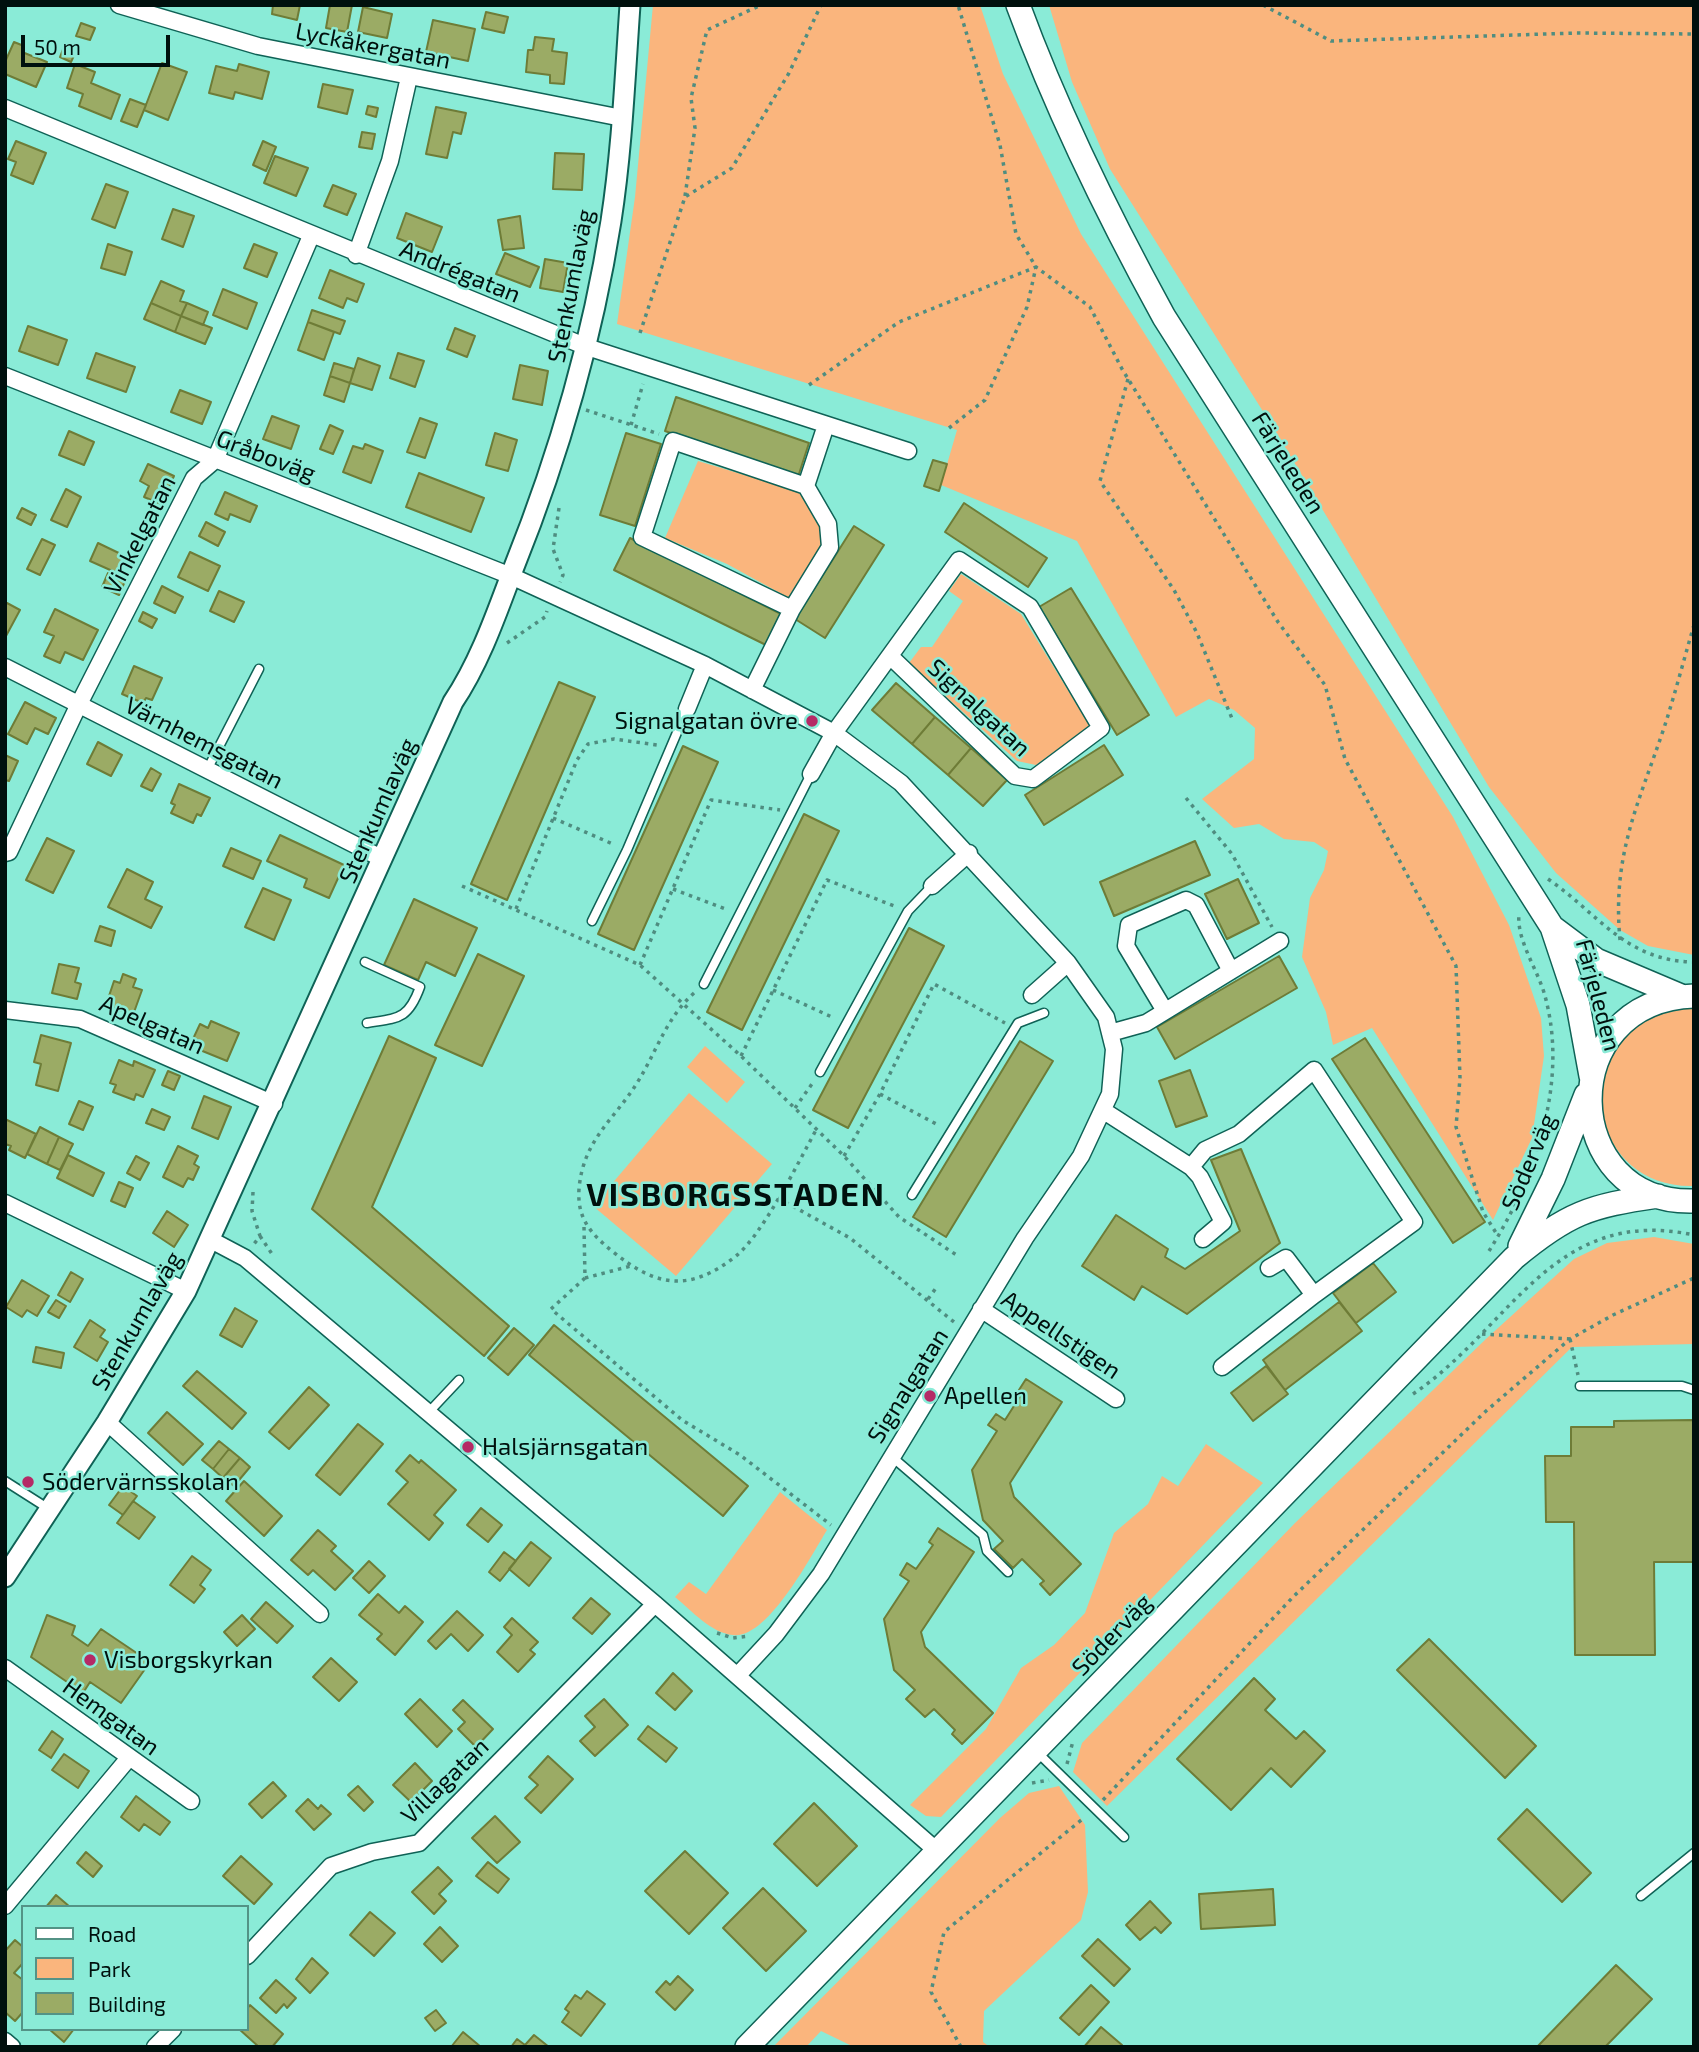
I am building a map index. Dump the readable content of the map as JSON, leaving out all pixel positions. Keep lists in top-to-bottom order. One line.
{"streets":{"main road":["Färjeleden","Söderväg"],"street":["Lyckåkergatan","Andrégatan","Stenkumlaväg","Gråboväg","Vinkelgatan","Signalgatan","Värnhemsgatan","Apelgatan","Appellstigen","Hemgatan","Villagatan"]},"crossings":[["Lyckåkergatan","Stenkumlaväg"],["Andrégatan","Stenkumlaväg"],["Andrégatan","Vinkelgatan"],["Stenkumlaväg","Gråboväg"],["Stenkumlaväg","Signalgatan"],["Stenkumlaväg","Värnhemsgatan"],["Stenkumlaväg","Apelgatan"],["Gråboväg","Vinkelgatan"],["Gråboväg","Signalgatan"],["Färjeleden","Söderväg"],["Vinkelgatan","Värnhemsgatan"],["Signalgatan","Appellstigen"]],"districts":["VISBORGSSTADEN"],"places":["Signalgatan övre","Apellen","Halsjärnsgatan","Södervärnsskolan","Visborgskyrkan"],"legend":["Road","Park","Building"],"scale_bar":"50 m"}
